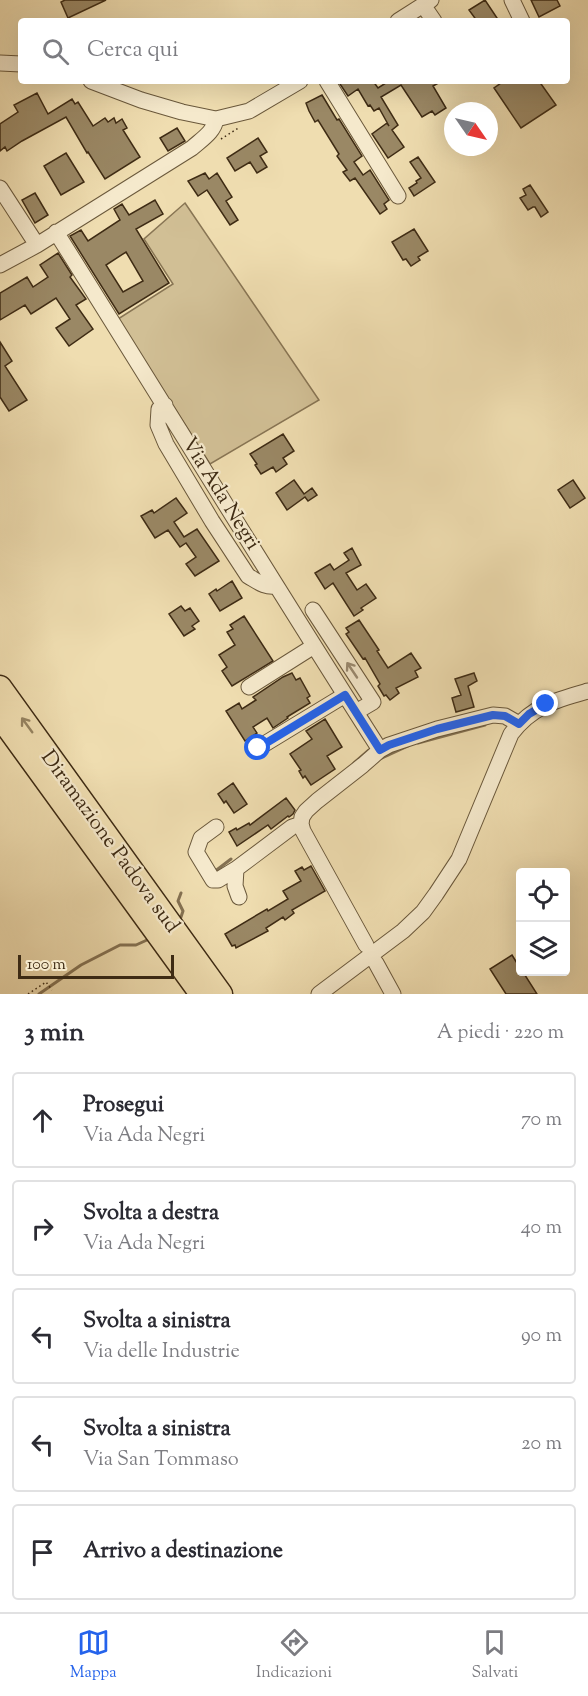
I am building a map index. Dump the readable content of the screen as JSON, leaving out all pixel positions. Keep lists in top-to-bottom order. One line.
{"streets":{"highway":["Diramazione Padova sud"],"street":["Via Ada Negri"]},"scale_bar":"100 m","north":"bottom right","page":{"search":"Cerca qui","scale":"100 m","heading":["3 min","A piedi · 220 m"],"list":[["Prosegui","Via Ada Negri","70 m"],["Svolta a destra","Via Ada Negri","40 m"],["Svolta a sinistra","Via delle Industrie","90 m"],["Svolta a sinistra","Via San Tommaso","20 m"],"Arrivo a destinazione"],"nav":["Mappa","Indicazioni","Salvati"]}}
